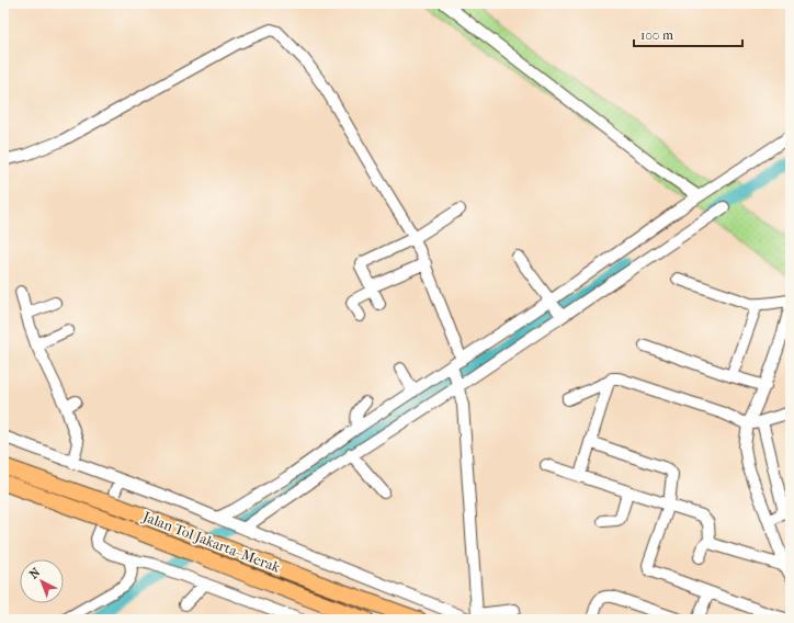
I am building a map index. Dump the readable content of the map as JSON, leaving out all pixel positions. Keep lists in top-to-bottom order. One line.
{"streets":{"highway":["Jalan Tol Jakarta–Merak"]},"scale_bar":"100 m","north":"top left"}
